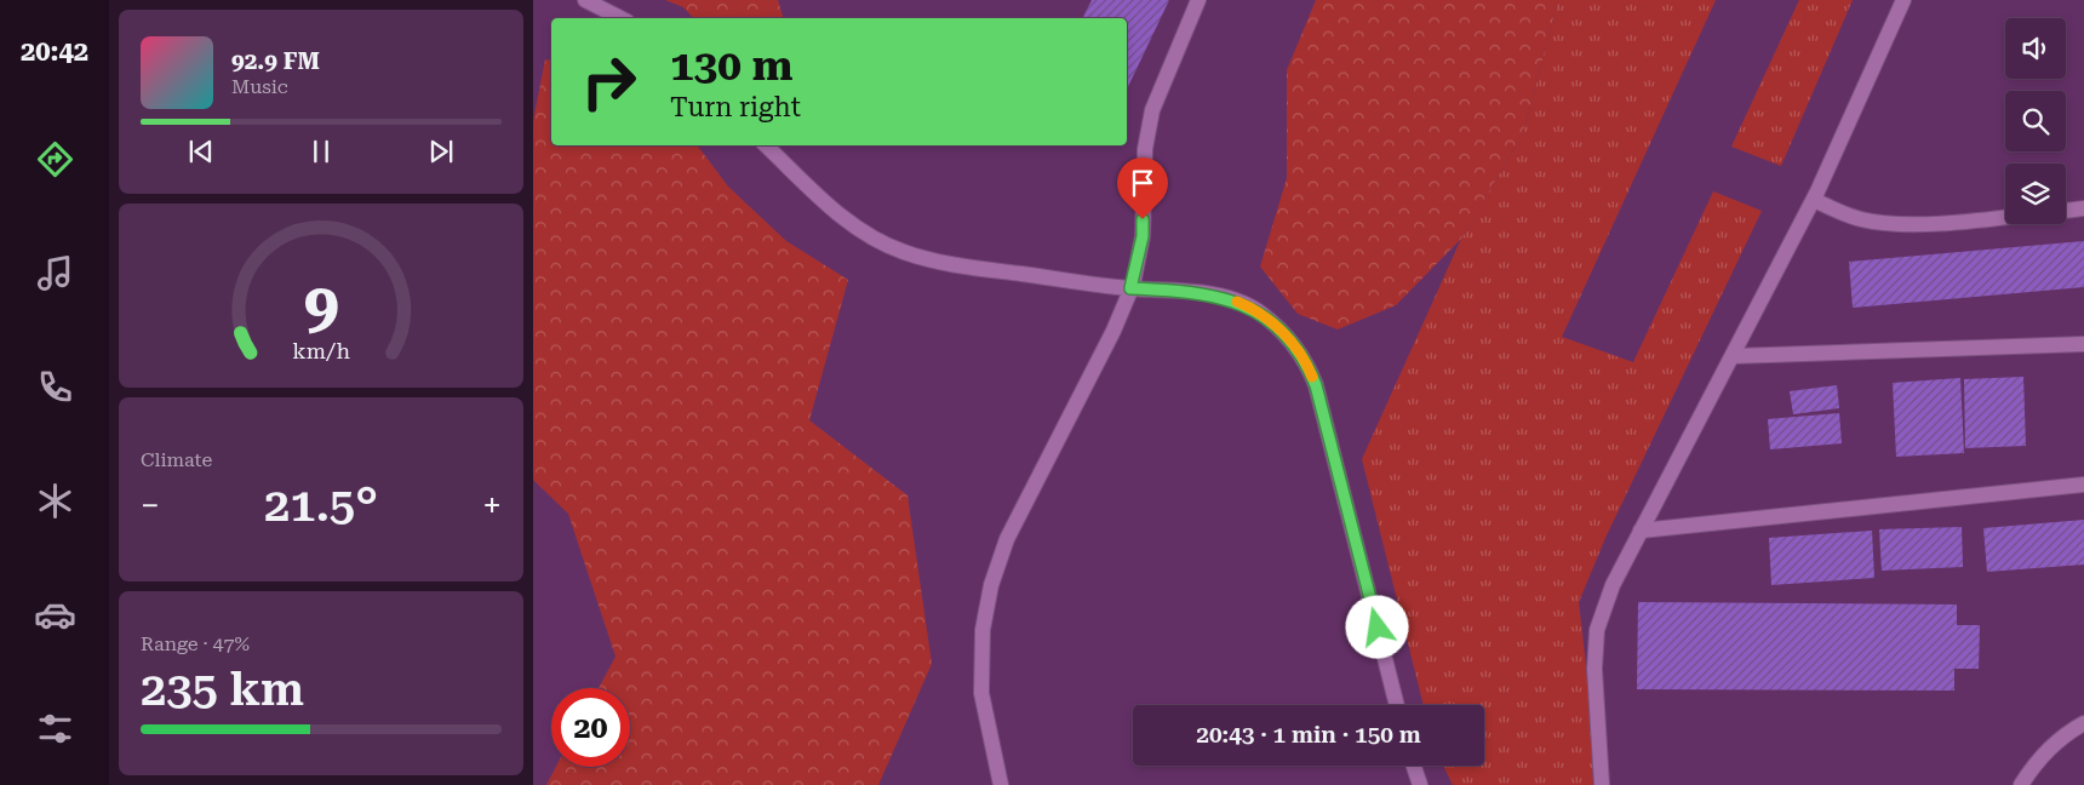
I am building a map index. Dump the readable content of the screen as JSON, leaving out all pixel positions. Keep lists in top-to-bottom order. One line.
{"page":{"tabs":"20:42","turn":["130 m","Turn right"],"song":["92.9 FM","Music"],"tile":["Climate",["Range · 47%","235 km"]],"heat":["−","21.5°","+"],"limit":"20","trip":"20:43 · 1 min · 150 m","gauge":["9","km/h"]}}
